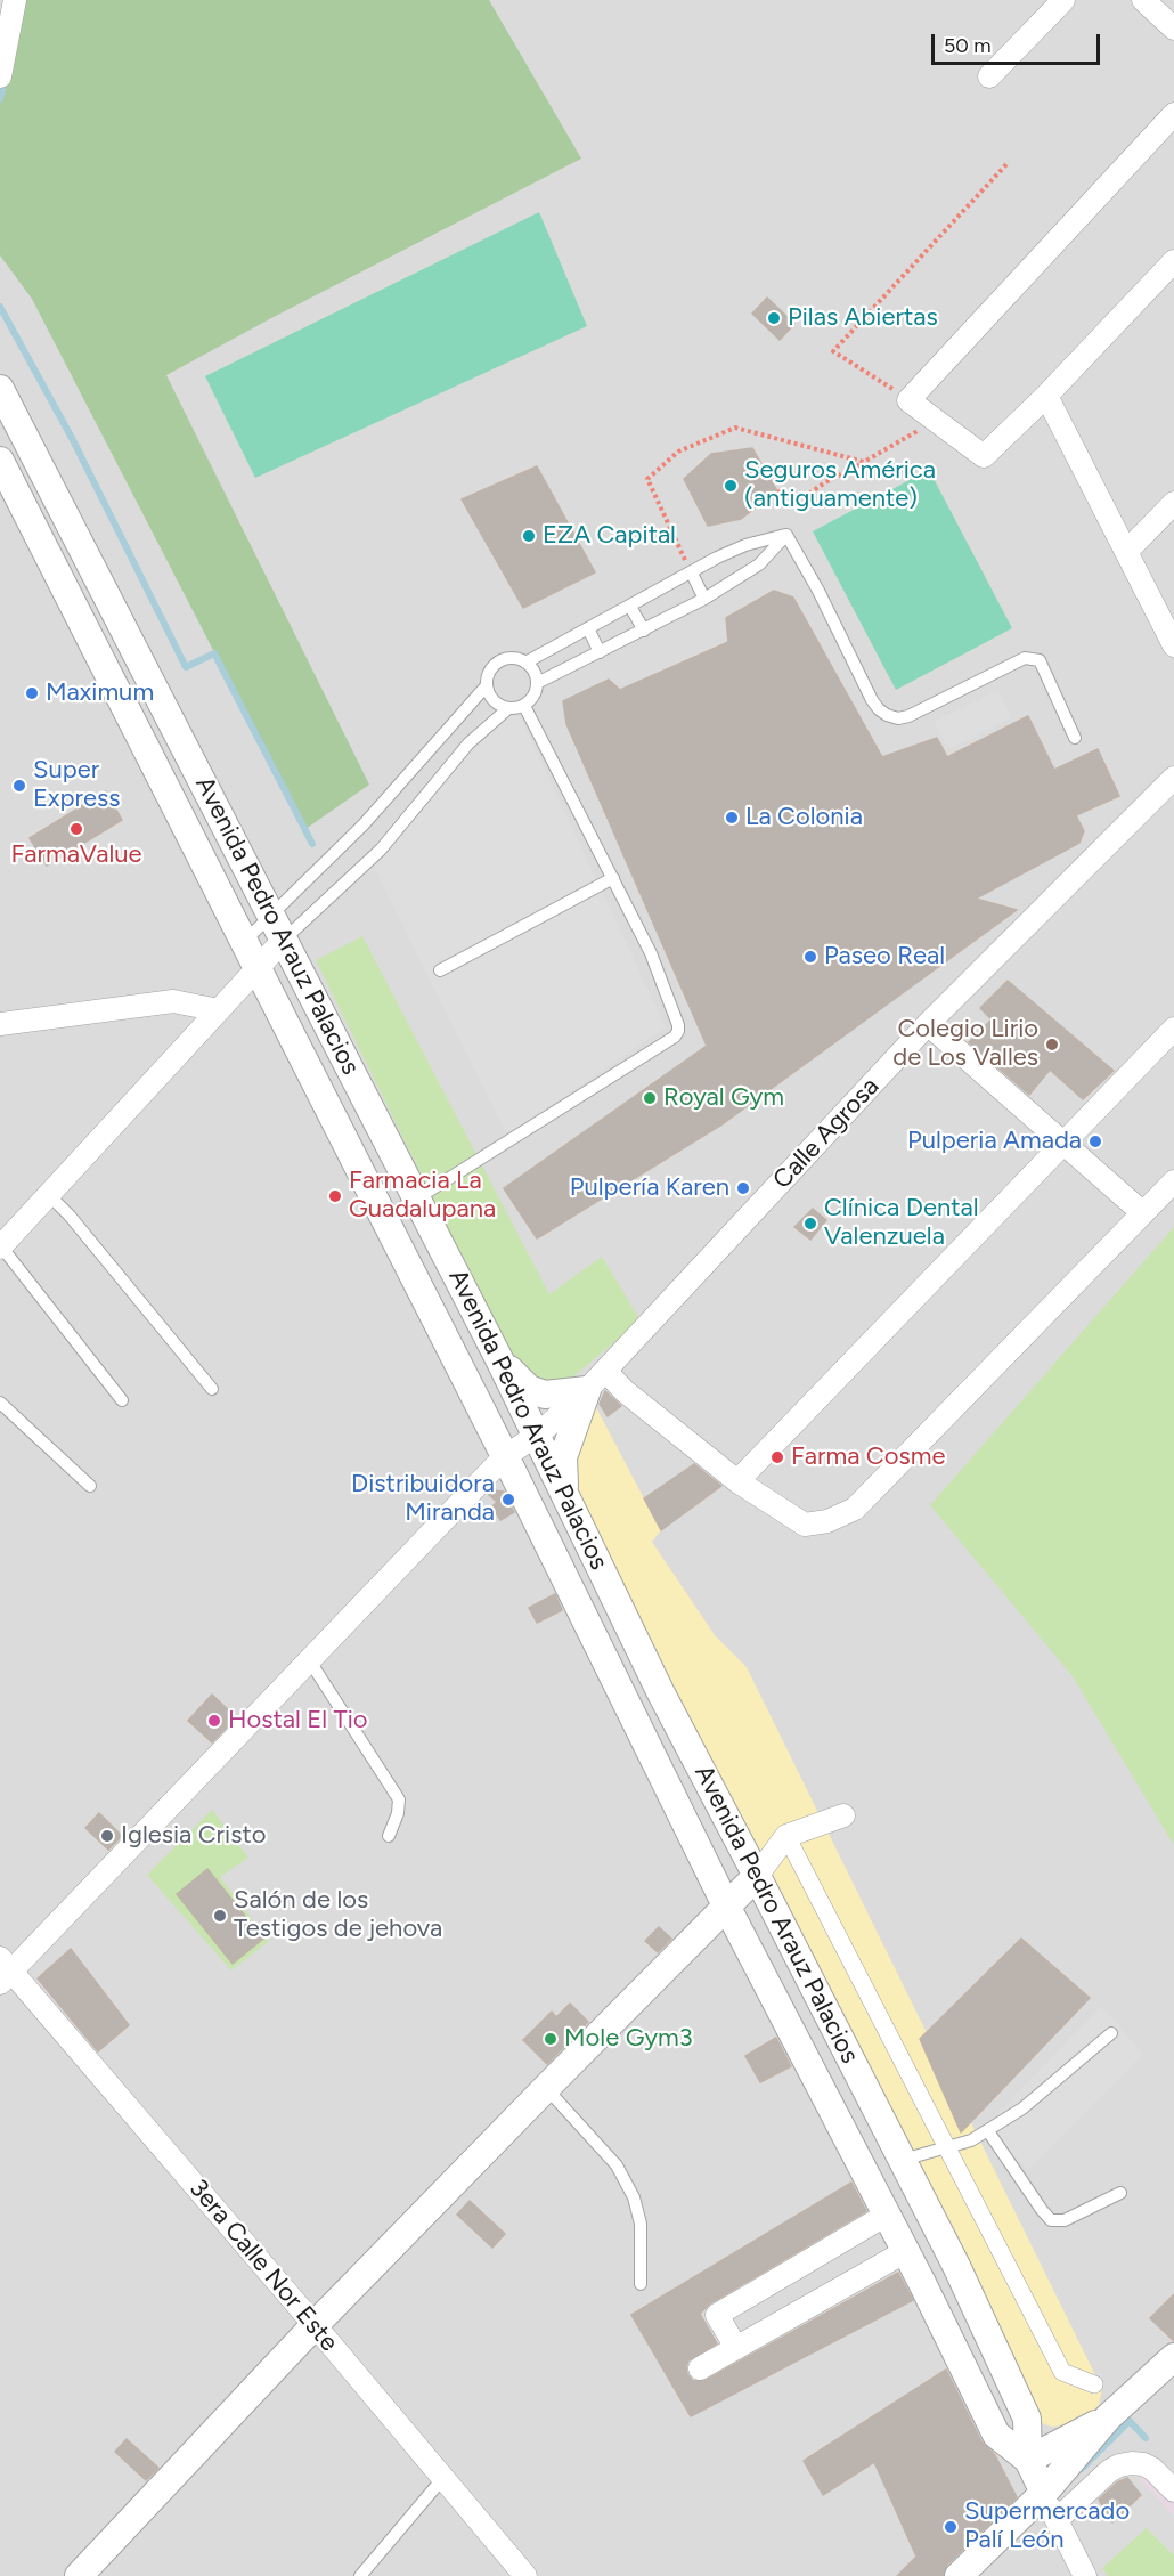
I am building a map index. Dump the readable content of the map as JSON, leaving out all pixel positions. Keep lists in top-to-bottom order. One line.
{"streets":{"street":["Avenida Pedro Arauz Palacios","Calle Agrosa","3era Calle Nor Este"]},"crossings":[["Avenida Pedro Arauz Palacios","Calle Agrosa"],["Calle Agrosa","3era Calle Nor Este"]],"places":["Pilas Abiertas","Seguros América (antiguamente)","EZA Capital","Maximum","Super Express","La Colonia","FarmaValue","Paseo Real","Colegio Lirio de Los Valles","Royal Gym","Pulperia Amada","Pulpería Karen","Farmacia La Guadalupana","Clínica Dental Valenzuela","Farma Cosme","Distribuidora Miranda","Hostal El Tio","Iglesia Cristo","Salón de los Testigos de jehova","Mole Gym3","Supermercado Palí León"],"scale_bar":"50 m"}
